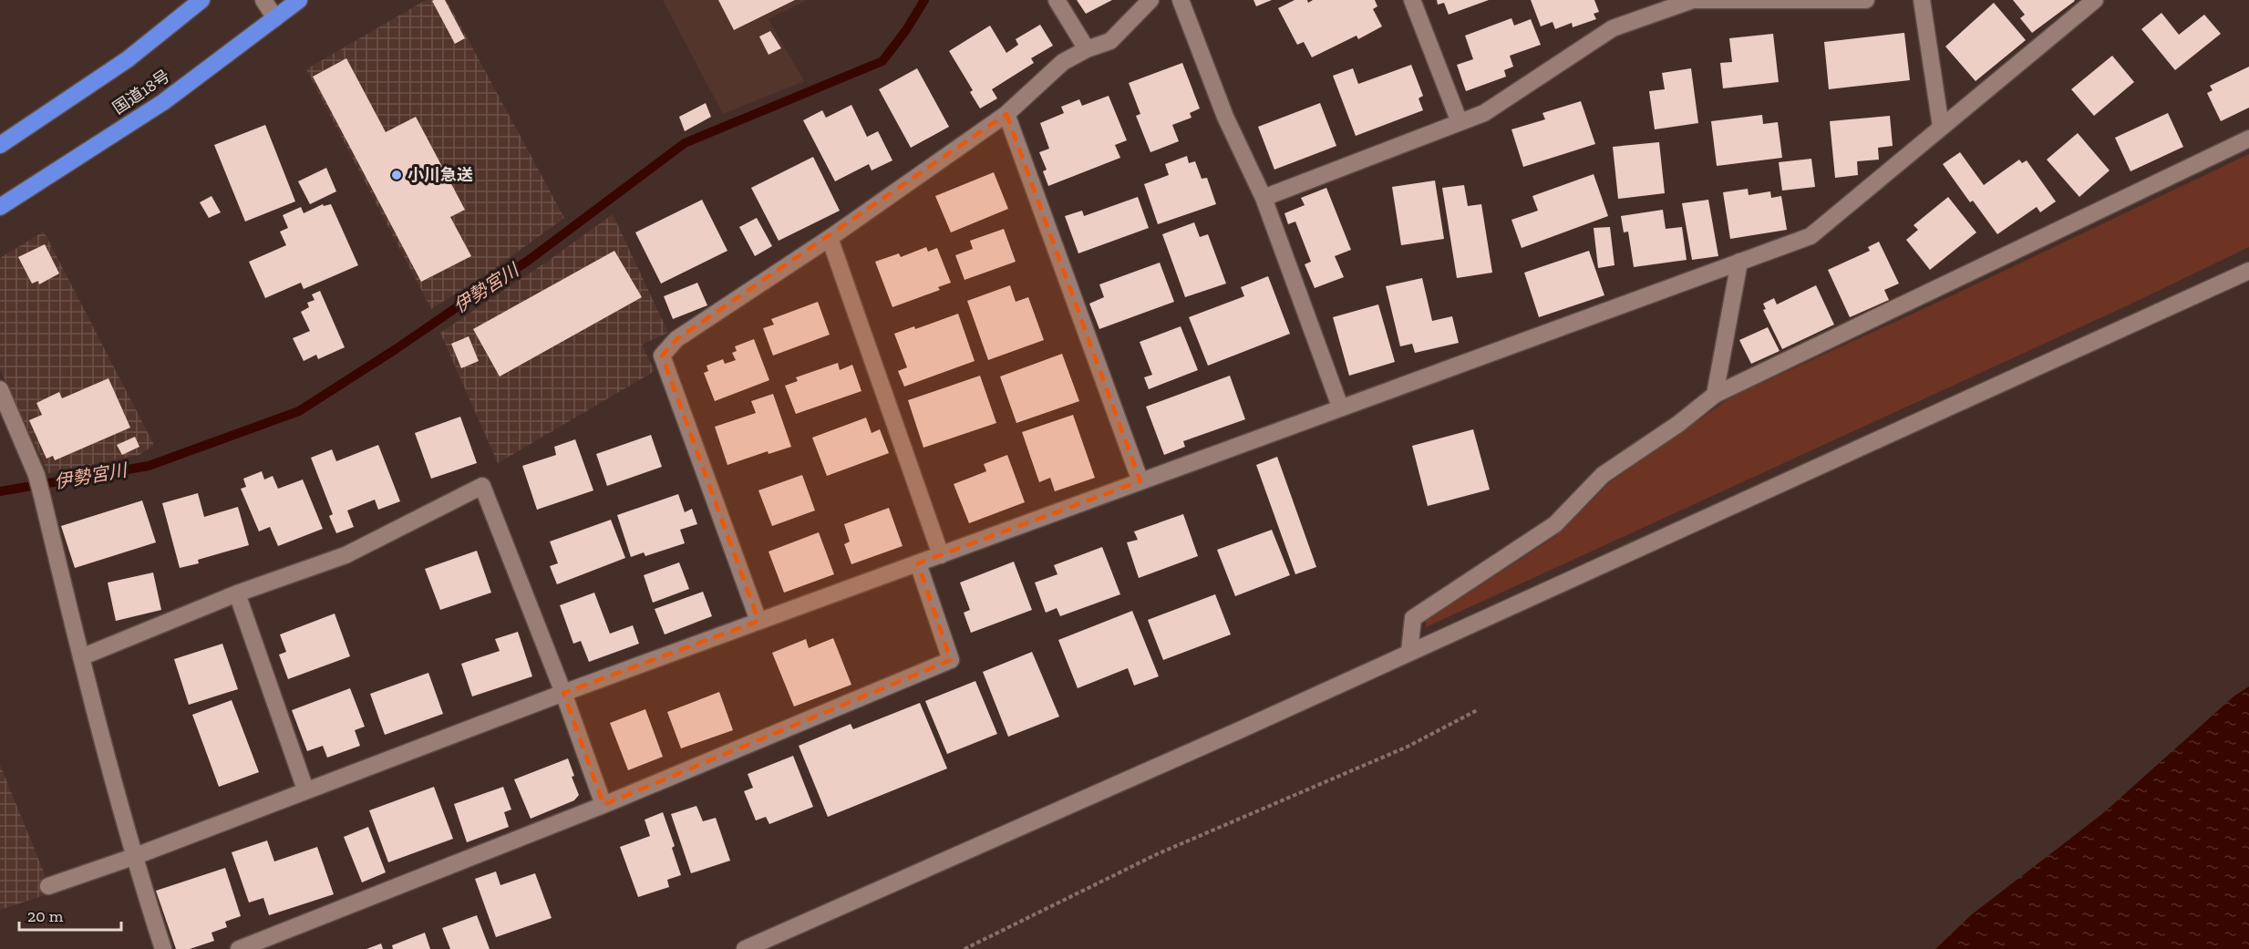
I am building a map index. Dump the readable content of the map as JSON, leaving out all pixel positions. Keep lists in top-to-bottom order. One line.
{"streets":{"highway":["国道18号"]},"water":["伊勢宮川"],"places":["小川急送"],"scale_bar":"20 m"}
